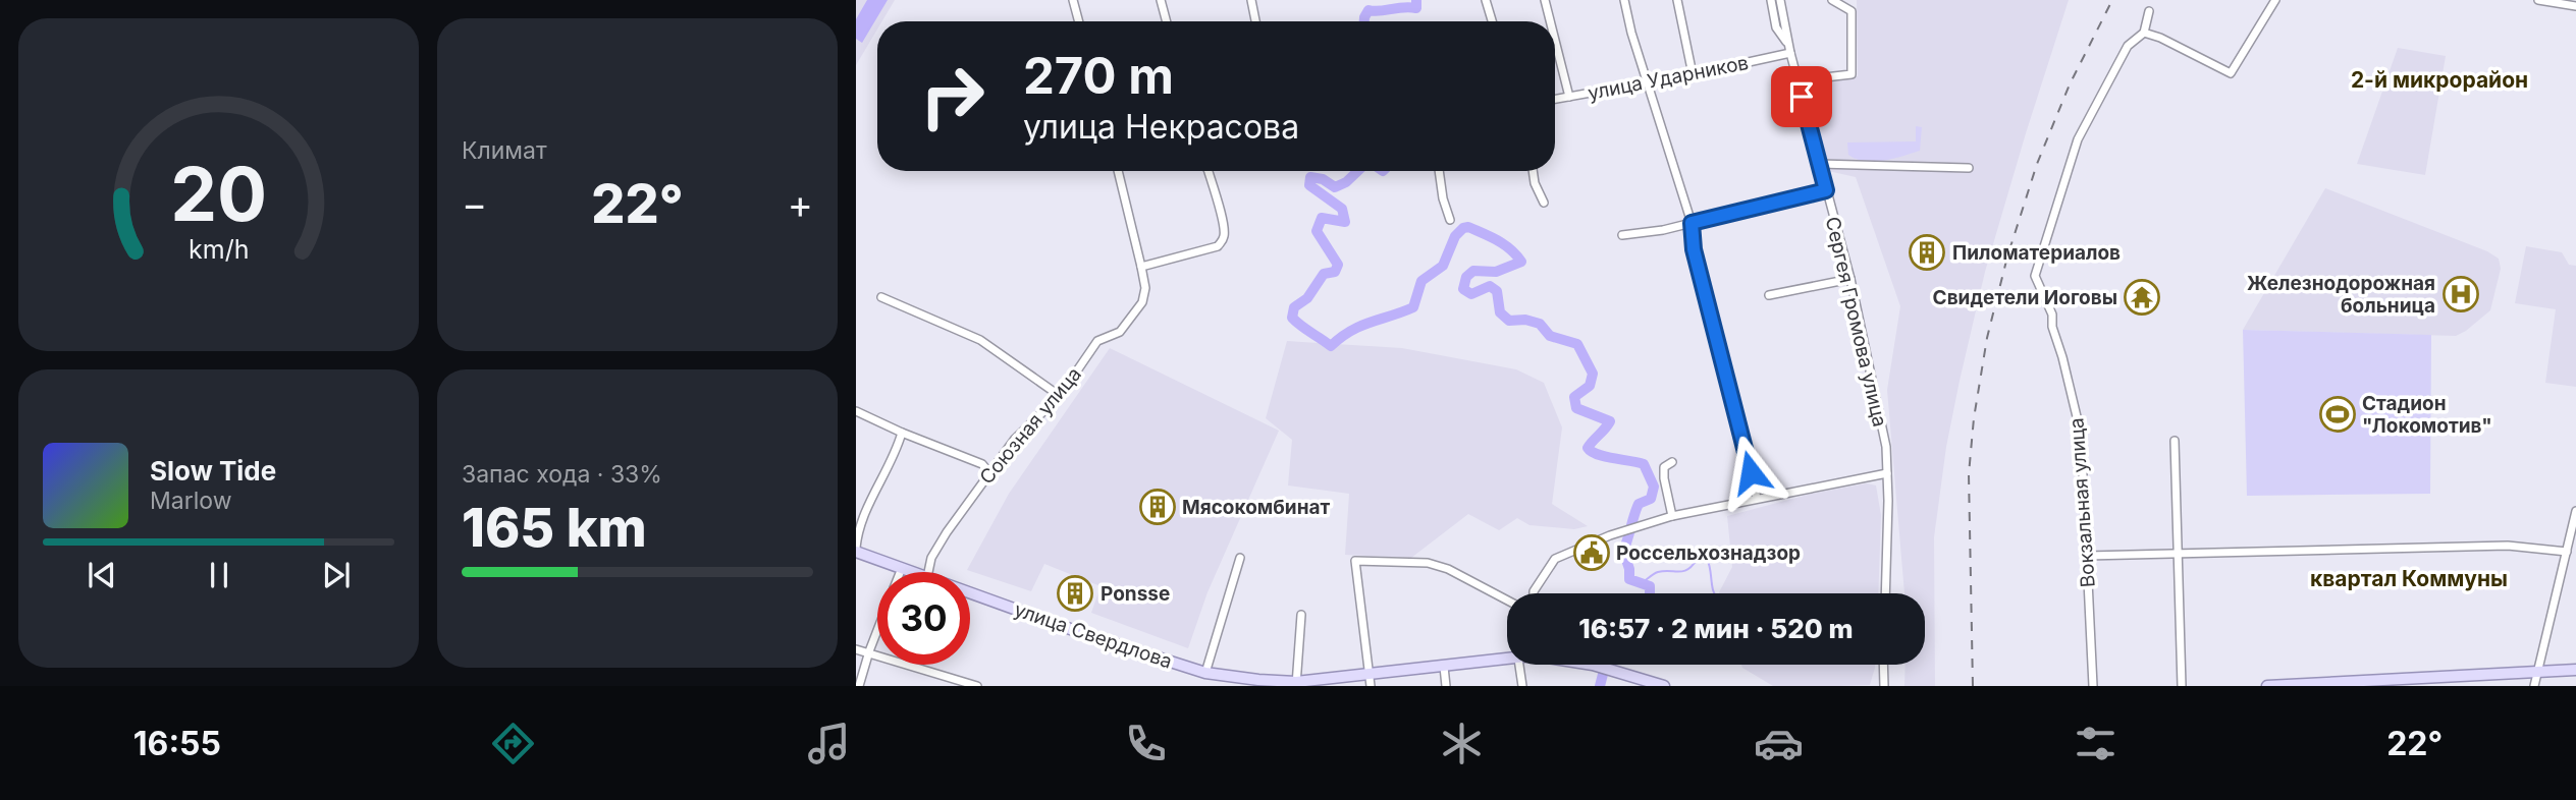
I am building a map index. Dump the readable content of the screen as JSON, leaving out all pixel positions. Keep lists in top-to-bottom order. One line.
{"streets":{"main road":["улица Свердлова"],"street":["улица Ударников","Сергея Громова улица","Союзная улица","Вокзальная улица"]},"crossings":[["улица Ударников","Сергея Громова улица"]],"districts":["2-й микрорайон","квартал Коммуны"],"places":{"building":["Пиломатериалов","Мясокомбинат","Ponsse"],"hospital":["Железнодорожная больница"],"temple":["Свидетели Иоговы"],"sports":["Стадион \"Локомотив\""],"public building":["Россельхознадзор"]},"page":{"tile":["Климат",["Запас хода · 33%","165 km"]],"turn":["270 m","улица Некрасова"],"heat":["−","22°","+"],"song":["Slow Tide","Marlow"],"limit":"30","trip":"16:57 · 2 мин · 520 m","tabs":["16:55","22°"],"gauge":["20","km/h"]}}
